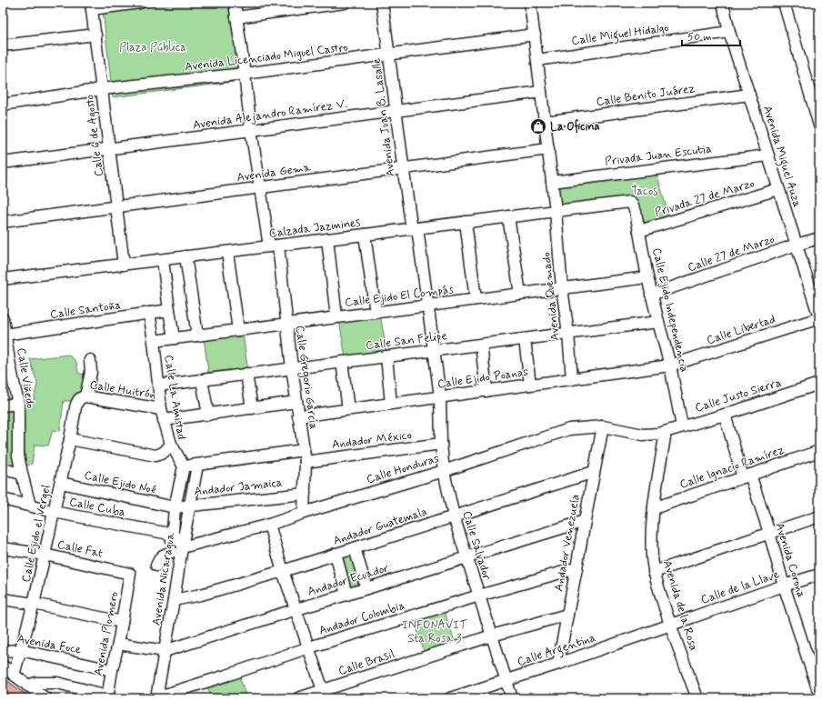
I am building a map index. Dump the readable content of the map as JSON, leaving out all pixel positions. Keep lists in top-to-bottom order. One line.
{"streets":{"street":["Calle Miguel Hidalgo","Avenida Licenciado Miguel Castro","Calle Benito Juárez","Avenida Alejandro Ramírez V.","Avenida Juan B. Lasalle","Calle 6 de Agosto","Privada Juan Escutia","Avenida Miguel Auza","Avenida Gema","Privada 27 de Marzo","Calzada Jazmines","Calle 27 de Marzo","Calle Ejido El Compás","Avenida Quemado","Calle Santoña","Calle Ejido Independencia","Calle Libertad","Calle San Felipe","Calle Gregorio García","Calle Viñedo","Calle Ejido Poanas","Calle Huitrón","Calle Justo Sierra","Calle La Amistad","Andador México","Calle Ignacio Ramírez","Calle Honduras","Calle Ejido Noé","Andador Jamaica","Calle Cuba","Andador Guatemala","Calle Ejido el Vergel","Andador Venezuela","Calle Salvador","Calle Fat","Avenida Corona","Avenida Nicaragua","Andador Ecuador","Calle de la Llave","Avenida de la Rosa","Andador Colombia","Avenida Plomero","Avenida Foce","Calle Argentina","Calle Brasil"]},"crossings":[["Calle Miguel Hidalgo","Avenida Miguel Auza"],["Calle Miguel Hidalgo","Avenida Quemado"],["Avenida Licenciado Miguel Castro","Avenida Juan B. Lasalle"],["Avenida Licenciado Miguel Castro","Calle 6 de Agosto"],["Avenida Licenciado Miguel Castro","Avenida Quemado"],["Avenida Licenciado Miguel Castro","Calle Gregorio García"],["Calle Benito Juárez","Avenida Miguel Auza"],["Calle Benito Juárez","Avenida Quemado"],["Avenida Alejandro Ramírez V.","Avenida Juan B. Lasalle"],["Avenida Alejandro Ramírez V.","Calle 6 de Agosto"],["Avenida Alejandro Ramírez V.","Avenida Quemado"],["Avenida Alejandro Ramírez V.","Calle Gregorio García"],["Avenida Juan B. Lasalle","Avenida Gema"],["Avenida Juan B. Lasalle","Calzada Jazmines"],["Avenida Juan B. Lasalle","Calle Ejido El Compás"],["Avenida Juan B. Lasalle","Calle Salvador"],["Calle 6 de Agosto","Avenida Gema"],["Calle 6 de Agosto","Calzada Jazmines"],["Privada Juan Escutia","Avenida Miguel Auza"],["Privada Juan Escutia","Avenida Quemado"],["Avenida Miguel Auza","Privada 27 de Marzo"],["Avenida Miguel Auza","Calle 27 de Marzo"],["Avenida Miguel Auza","Calle Libertad"],["Avenida Gema","Avenida Quemado"],["Avenida Gema","Calle Gregorio García"],["Privada 27 de Marzo","Calle Ejido Independencia"],["Calzada Jazmines","Avenida Quemado"],["Calzada Jazmines","Calle Ejido Independencia"],["Calzada Jazmines","Calle Gregorio García"],["Calle 27 de Marzo","Calle Ejido Independencia"],["Calle Ejido El Compás","Avenida Quemado"],["Calle Ejido El Compás","Calle Ejido Independencia"],["Calle Ejido El Compás","Calle Gregorio García"],["Calle Ejido El Compás","Calle La Amistad"],["Calle Ejido El Compás","Calle Salvador"],["Avenida Quemado","Calle San Felipe"],["Avenida Quemado","Calle Ejido Poanas"],["Calle Santoña","Calle Viñedo"],["Calle Santoña","Calle La Amistad"],["Calle Ejido Independencia","Calle Libertad"],["Calle Ejido Independencia","Calle San Felipe"],["Calle Ejido Independencia","Calle Ejido Poanas"],["Calle Ejido Independencia","Calle Justo Sierra"],["Calle Libertad","Calle Ejido Poanas"],["Calle San Felipe","Calle Gregorio García"],["Calle San Felipe","Calle La Amistad"],["Calle San Felipe","Calle Salvador"],["Calle Gregorio García","Calle Ejido Poanas"],["Calle Gregorio García","Andador México"],["Calle Gregorio García","Calle Honduras"],["Calle Gregorio García","Andador Jamaica"],["Calle Viñedo","Calle Cuba"],["Calle Ejido Poanas","Calle Salvador"],["Calle Huitrón","Calle La Amistad"],["Calle Huitrón","Calle Ejido el Vergel"],["Calle Justo Sierra","Calle Honduras"],["Calle Justo Sierra","Avenida Corona"],["Calle Justo Sierra","Avenida de la Rosa"],["Calle La Amistad","Calle Ejido el Vergel"],["Andador México","Calle Salvador"],["Calle Ignacio Ramírez","Avenida Corona"],["Calle Ignacio Ramírez","Avenida de la Rosa"],["Calle Honduras","Calle Cuba"],["Calle Honduras","Andador Venezuela"],["Calle Honduras","Calle Salvador"],["Calle Honduras","Avenida Nicaragua"],["Calle Honduras","Avenida de la Rosa"],["Calle Ejido Noé","Andador Jamaica"],["Calle Ejido Noé","Calle Ejido el Vergel"],["Andador Jamaica","Avenida Nicaragua"],["Calle Cuba","Calle Ejido el Vergel"],["Calle Cuba","Avenida Nicaragua"],["Andador Guatemala","Andador Venezuela"],["Andador Guatemala","Calle Salvador"],["Andador Guatemala","Avenida Nicaragua"],["Calle Ejido el Vergel","Calle Fat"],["Calle Ejido el Vergel","Avenida Foce"],["Andador Venezuela","Andador Ecuador"],["Andador Venezuela","Andador Colombia"],["Andador Venezuela","Calle Argentina"],["Andador Venezuela","Calle Brasil"],["Calle Salvador","Andador Ecuador"],["Calle Salvador","Andador Colombia"],["Calle Salvador","Calle Argentina"],["Calle Salvador","Calle Brasil"],["Calle Fat","Avenida Plomero"],["Avenida Corona","Calle de la Llave"],["Avenida Nicaragua","Andador Ecuador"],["Avenida Nicaragua","Andador Colombia"],["Andador Ecuador","Avenida Plomero"],["Calle de la Llave","Avenida de la Rosa"],["Calle de la Llave","Calle Argentina"],["Avenida de la Rosa","Calle Argentina"],["Avenida Plomero","Avenida Foce"]],"parks":["Plaza Pública","Tacos","INFONAVIT Sta Rosa 3"],"places":{"shop":["La Oficina"]},"scale_bar":"50 m"}
